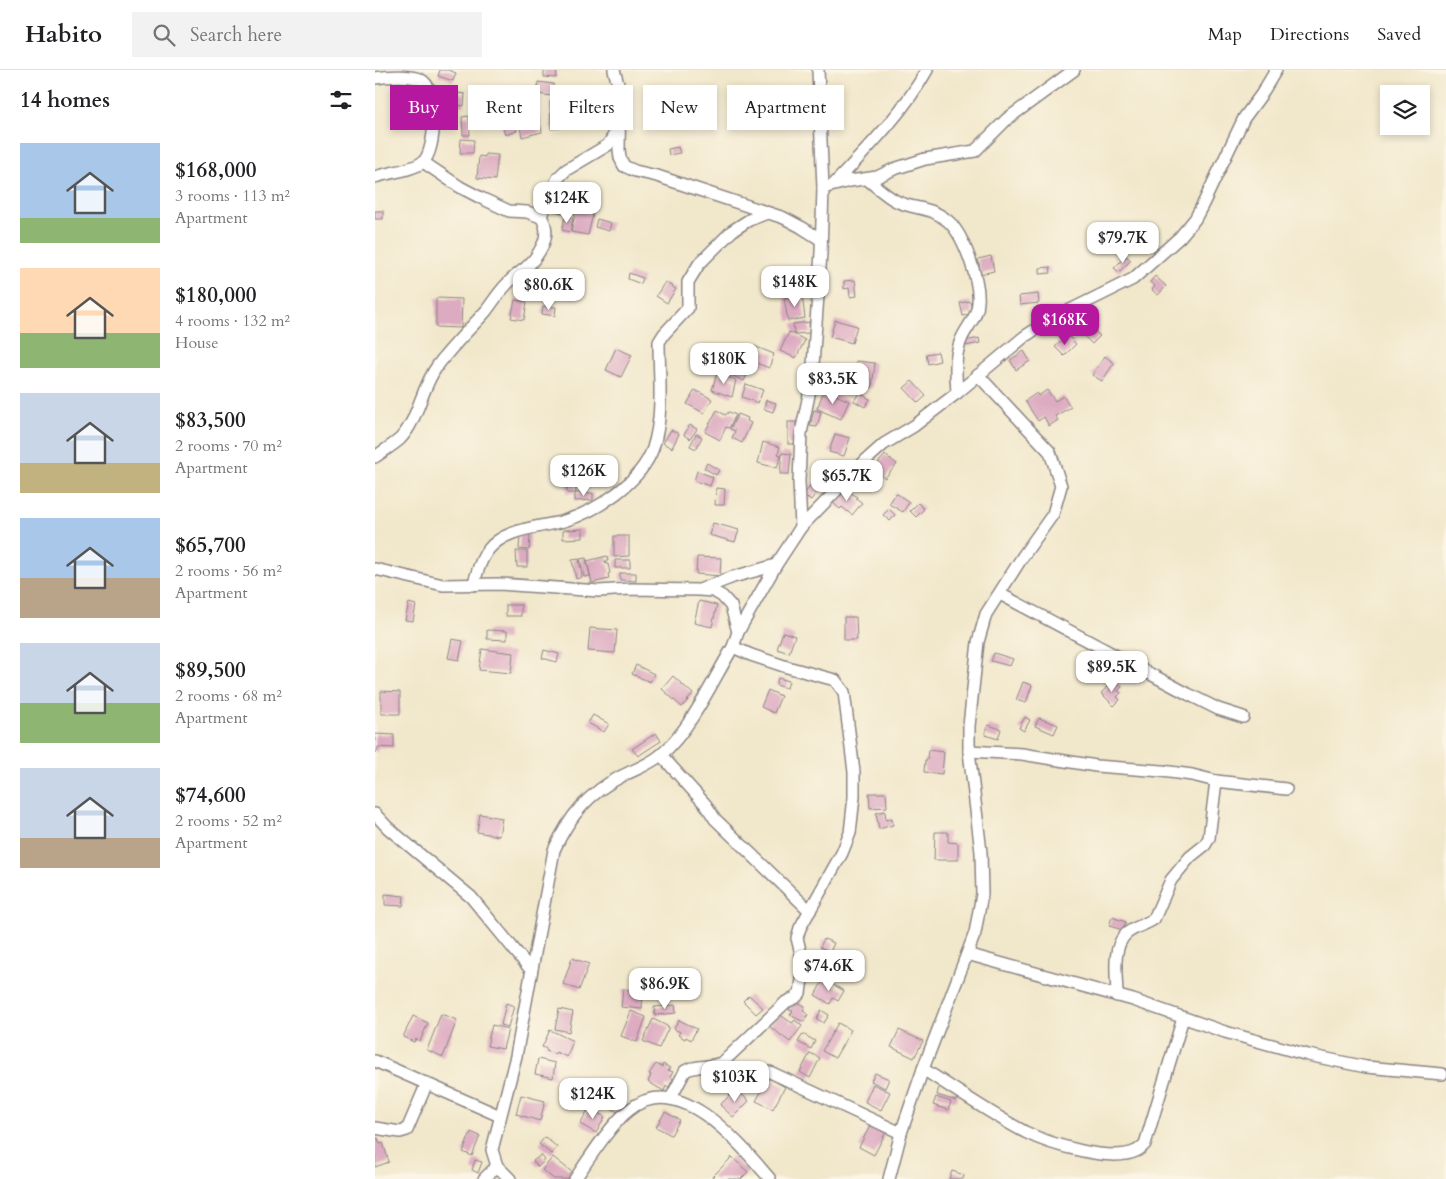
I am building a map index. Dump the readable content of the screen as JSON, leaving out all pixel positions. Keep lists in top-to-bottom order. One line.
{"page":{"header":"Habito","search":"Search here","nav":["Map","Directions","Saved"],"heading":"14 homes","chip":["Buy","Rent","Filters","New","Apartment"],"list":[{"name":"$168,000","note":"3 rooms · 113 m² · Apartment"},{"name":"$180,000","note":"4 rooms · 132 m² · House"},{"name":"$83,500","note":"2 rooms · 70 m² · Apartment"},{"name":"$65,700","note":"2 rooms · 56 m² · Apartment"},{"name":"$89,500","note":"2 rooms · 68 m² · Apartment"},{"name":"$74,600","note":"2 rooms · 52 m² · Apartment"}],"price":["$124K","$79.7K","$148K","$80.6K","$168K","$180K","$83.5K","$126K","$65.7K","$89.5K","$74.6K","$86.9K","$103K","$124K"]}}
